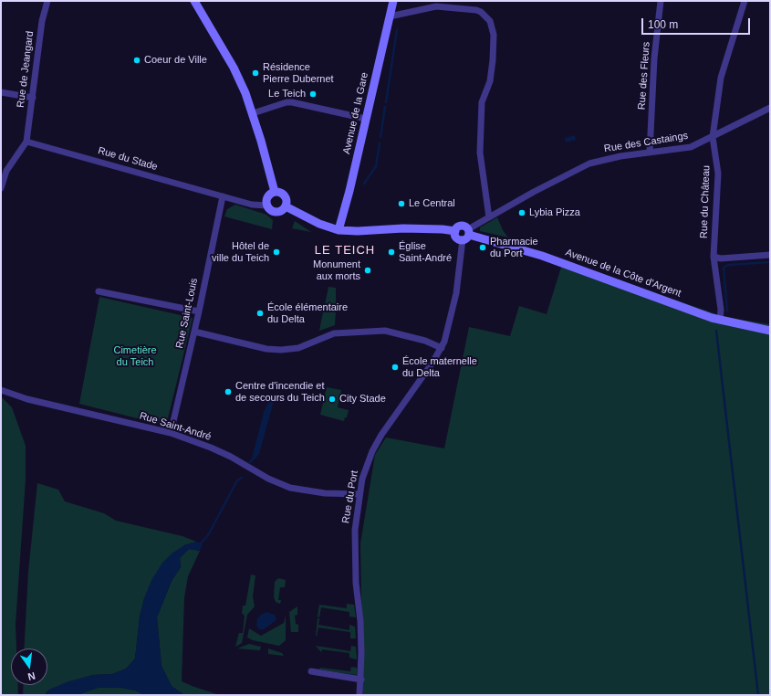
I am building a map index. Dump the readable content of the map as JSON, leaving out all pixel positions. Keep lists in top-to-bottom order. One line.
{"streets":{"main road":["Avenue de la Gare","Avenue de la Côte d'Argent"],"street":["Rue de Jeangard","Rue des Fleurs","Rue des Castaings","Rue du Stade","Rue du Château","Rue Saint-Louis","Rue Saint-André","Rue du Port"]},"crossings":[["Rue de Jeangard","Rue du Stade"],["Rue des Fleurs","Rue des Castaings"],["Rue des Castaings","Rue du Château"],["Rue des Castaings","Avenue de la Côte d'Argent"],["Rue des Castaings","Rue du Port"],["Rue du Stade","Rue Saint-Louis"],["Rue du Château","Avenue de la Côte d'Argent"],["Avenue de la Côte d'Argent","Rue du Port"],["Rue Saint-Louis","Rue Saint-André"],["Rue Saint-André","Rue du Port"]],"districts":["LE TEICH"],"parks":["Cimetière du Teich"],"places":["Coeur de Ville","Résidence Pierre Dubernet","Le Teich","Le Central","Lybia Pizza","Pharmacie du Port","Hôtel de ville du Teich","Église Saint-André","Monument aux morts","École élémentaire du Delta","École maternelle du Delta","Centre d'incendie et de secours du Teich","City Stade"],"scale_bar":"100 m","north":"bottom"}
